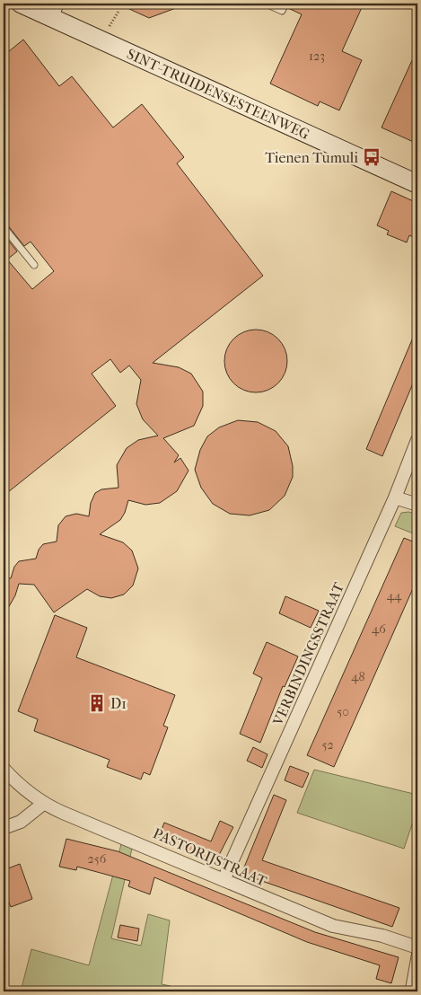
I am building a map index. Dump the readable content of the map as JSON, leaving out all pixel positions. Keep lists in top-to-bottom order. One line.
{"streets":{"main road":["SINT-TRUIDENSESTEENWEG"],"street":["VERBINDINGSSTRAAT","PASTORIJSTRAAT"]},"crossings":[["VERBINDINGSSTRAAT","PASTORIJSTRAAT"]],"places":{"bus stop":["Tienen Tumuli"],"building":["D1"]},"house_numbers":["123","44","46","48","50","52","256"]}
